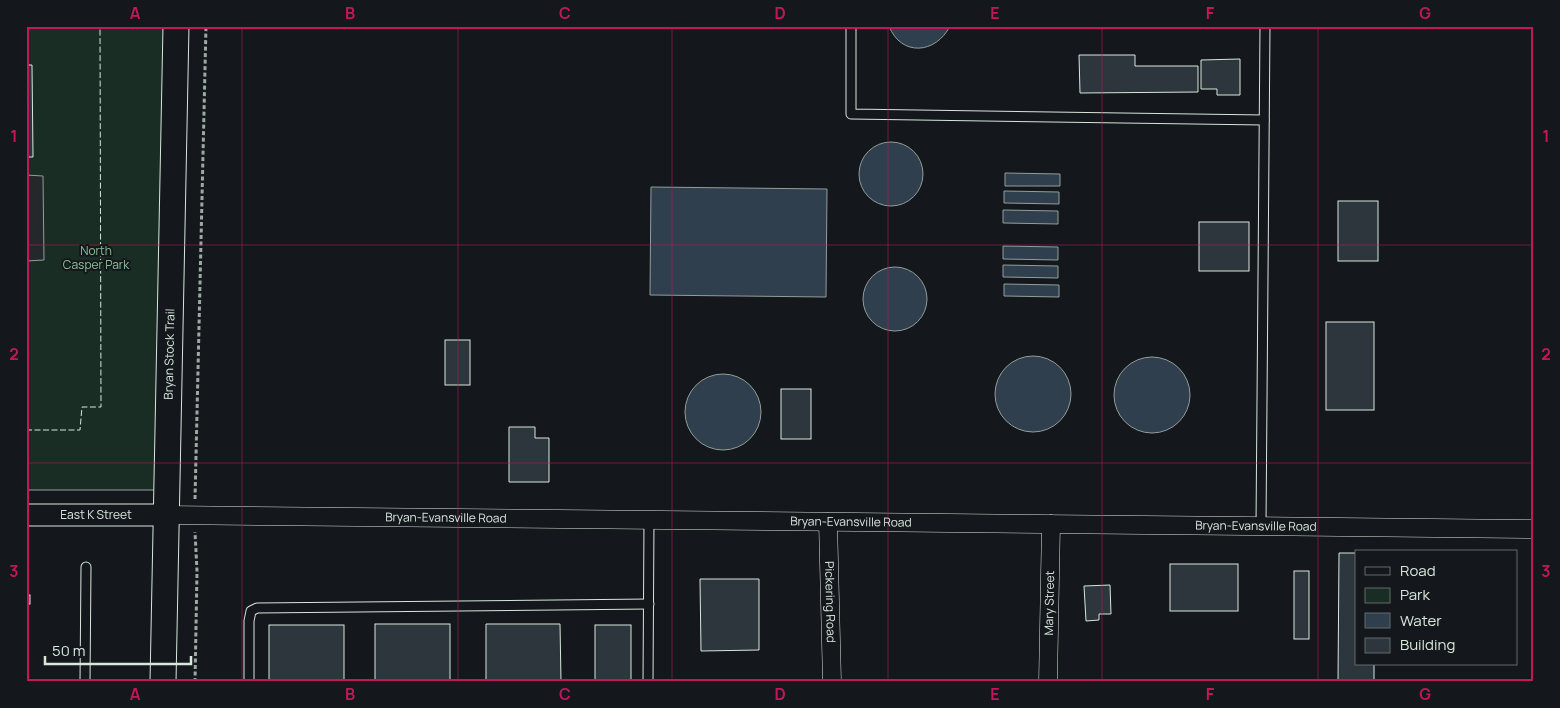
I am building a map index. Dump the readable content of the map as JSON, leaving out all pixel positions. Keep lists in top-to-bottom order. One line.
{"streets":{"main road":["Bryan Stock Trail"],"street":["East K Street","Bryan-Evansville Road","Pickering Road","Mary Street"]},"crossings":[["Bryan Stock Trail","East K Street"],["Bryan Stock Trail","Bryan-Evansville Road"],["East K Street","Bryan-Evansville Road"],["Bryan-Evansville Road","Pickering Road"],["Bryan-Evansville Road","Mary Street"]],"parks":["North Casper Park"],"legend":["Road","Park","Water","Building"],"scale_bar":"50 m","grid":{"columns":["A","B","C","D","E","F","G"],"rows":["1","2","3"]}}
